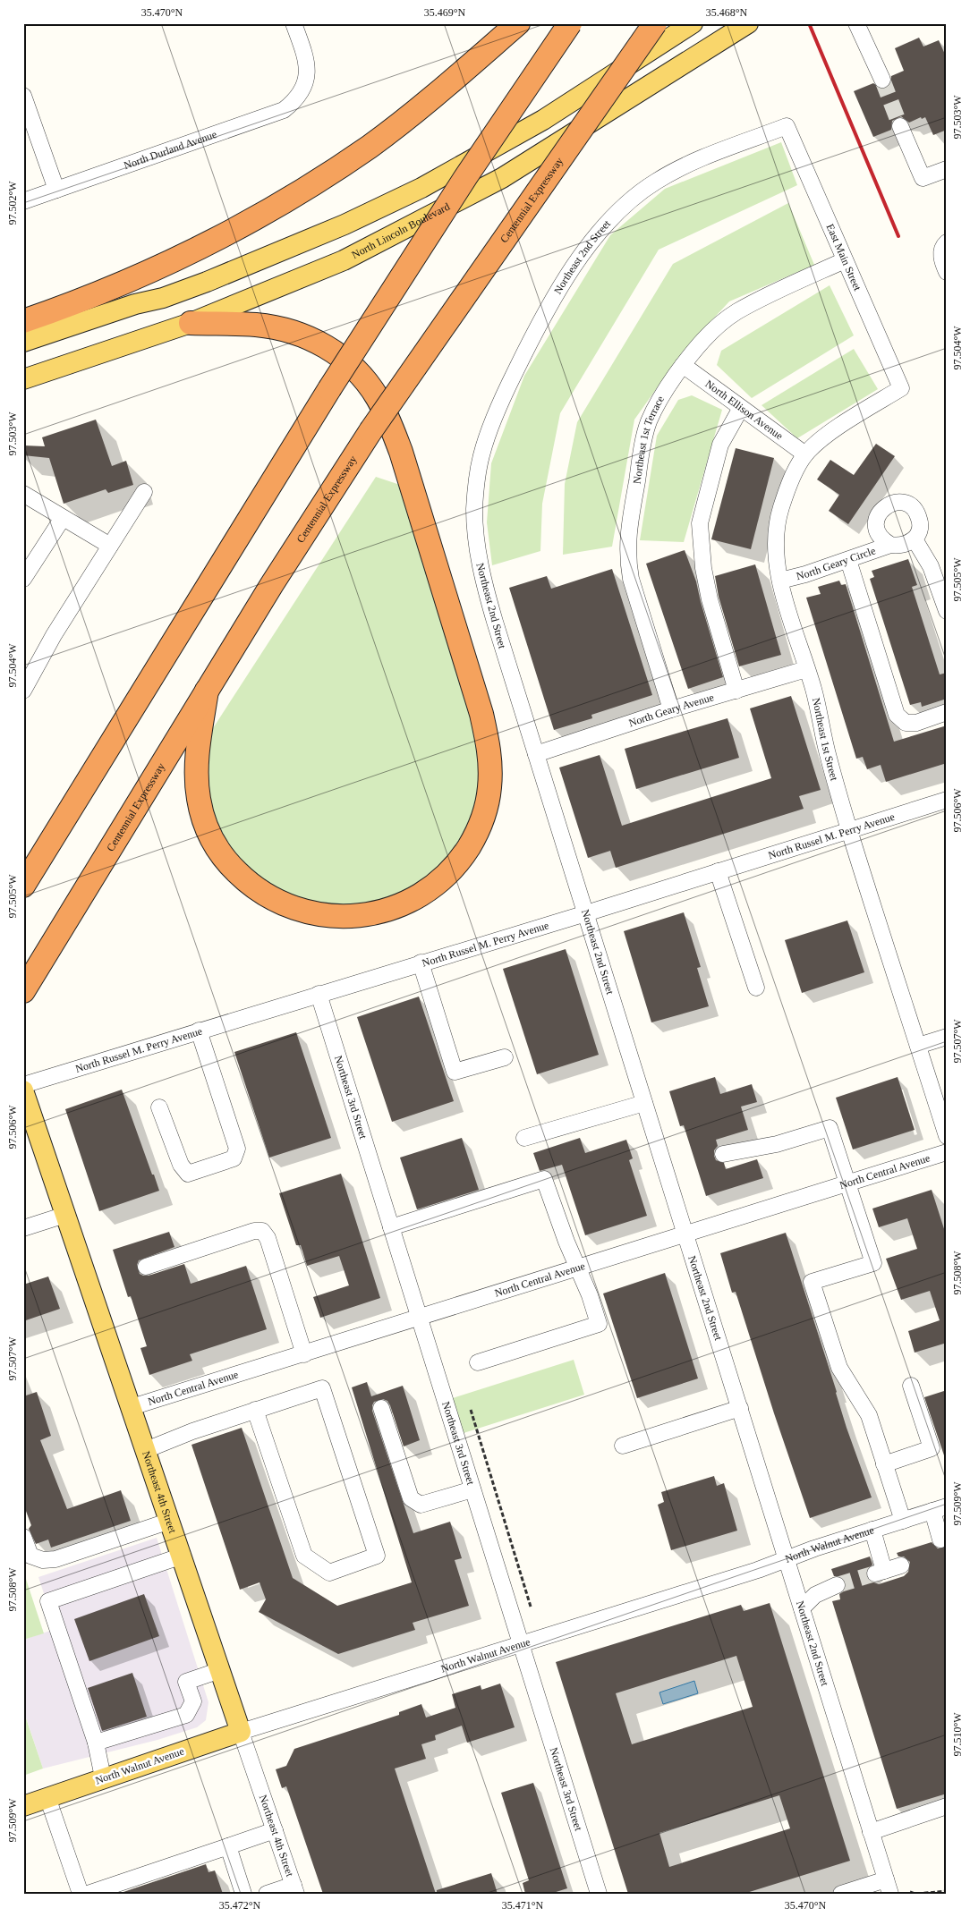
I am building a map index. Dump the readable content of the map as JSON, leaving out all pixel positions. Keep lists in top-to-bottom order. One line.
{"streets":{"highway":["Centennial Expressway"],"main road":["North Lincoln Boulevard","Northeast 4th Street","North Walnut Avenue"],"street":["North Durland Avenue","Northeast 2nd Street","East Main Street","North Ellison Avenue","Northeast 1st Terrace","North Geary Circle","North Geary Avenue","Northeast 1st Street","North Russel M. Perry Avenue","Northeast 3rd Street","North Central Avenue"]},"crossings":[["Northeast 2nd Street","East Main Street"],["Northeast 2nd Street","North Geary Avenue"],["Northeast 2nd Street","North Russel M. Perry Avenue"],["Northeast 2nd Street","North Central Avenue"],["Northeast 2nd Street","North Walnut Avenue"],["East Main Street","Northeast 1st Terrace"],["East Main Street","Northeast 1st Street"],["North Ellison Avenue","Northeast 1st Terrace"],["North Ellison Avenue","Northeast 1st Street"],["Northeast 1st Terrace","North Geary Avenue"],["North Geary Circle","Northeast 1st Street"],["North Geary Avenue","Northeast 1st Street"],["Northeast 1st Street","North Russel M. Perry Avenue"],["North Russel M. Perry Avenue","Northeast 3rd Street"],["Northeast 3rd Street","North Central Avenue"],["Northeast 3rd Street","North Walnut Avenue"],["North Central Avenue","Northeast 4th Street"],["Northeast 4th Street","North Walnut Avenue"]],"coordinates":["35.470°N","35.469°N","35.468°N","97.503°W","97.502°W","97.504°W","97.505°W","97.506°W","97.507°W","97.508°W","97.509°W","97.510°W","35.472°N","35.471°N"]}
